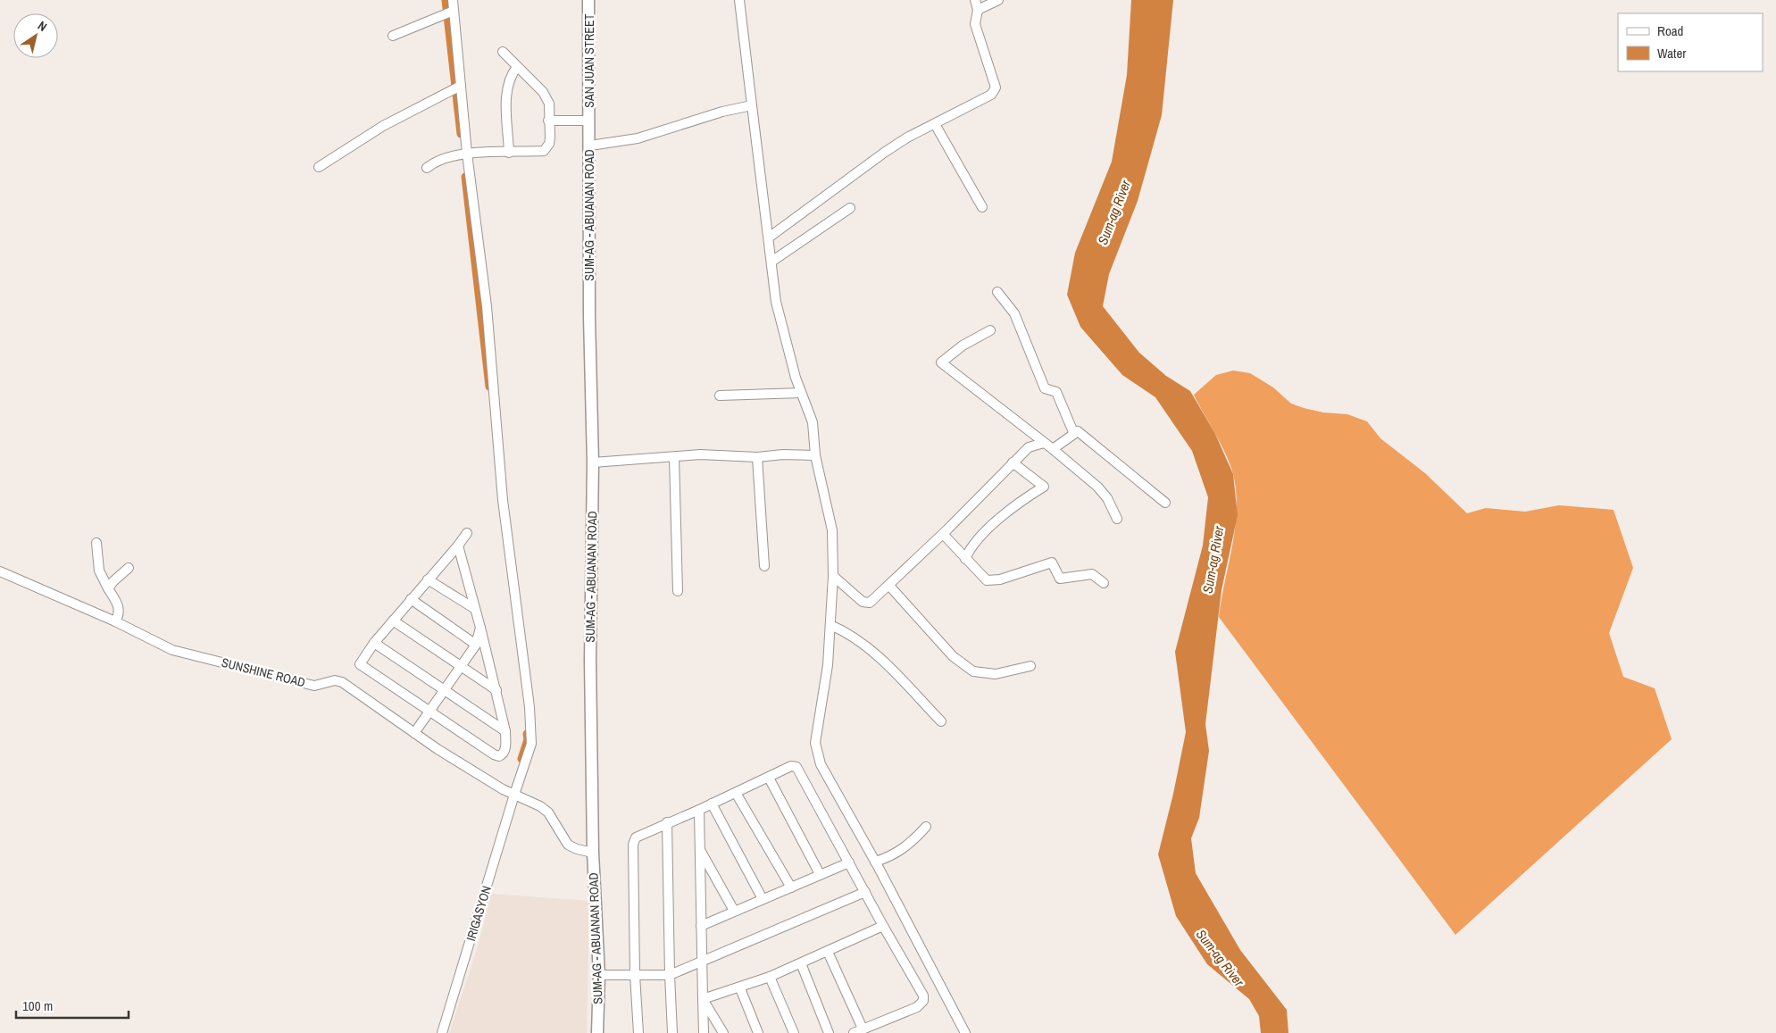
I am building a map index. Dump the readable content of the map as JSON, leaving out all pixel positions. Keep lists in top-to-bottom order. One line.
{"streets":{"main road":["SAN JUAN STREET","SUM-AG - ABUANAN ROAD"],"street":["SUNSHINE ROAD","IRIGASYON"]},"crossings":[["SAN JUAN STREET","SUM-AG - ABUANAN ROAD"],["SUM-AG - ABUANAN ROAD","SUNSHINE ROAD"],["SUNSHINE ROAD","IRIGASYON"]],"water":["Sum-ag River"],"legend":["Road","Water"],"scale_bar":"100 m","north":"top right"}
